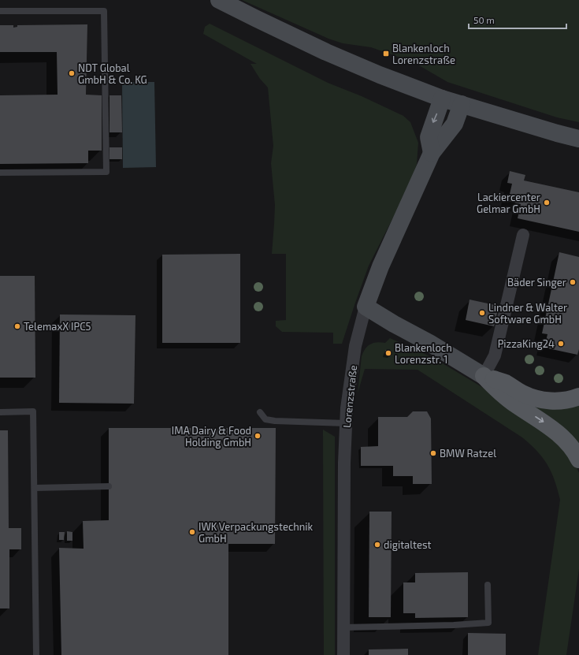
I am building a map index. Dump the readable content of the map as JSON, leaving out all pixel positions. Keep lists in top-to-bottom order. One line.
{"streets":{"main road":["Lorenzstraße"]},"places":{"transit":["Blankenloch Lorenzstraße"],"other":["NDT Global GmbH & Co. KG","Lackiercenter Gelmar GmbH","Bäder Singer","Lindner & Walter Software GmbH","TelemaxX IPC5","PizzaKing24","Blankenloch Lorenzstr. 1","IMA Dairy & Food Holding GmbH","BMW Ratzel","IWK Verpackungstechnik GmbH","digitaltest"]},"scale_bar":"50 m"}
